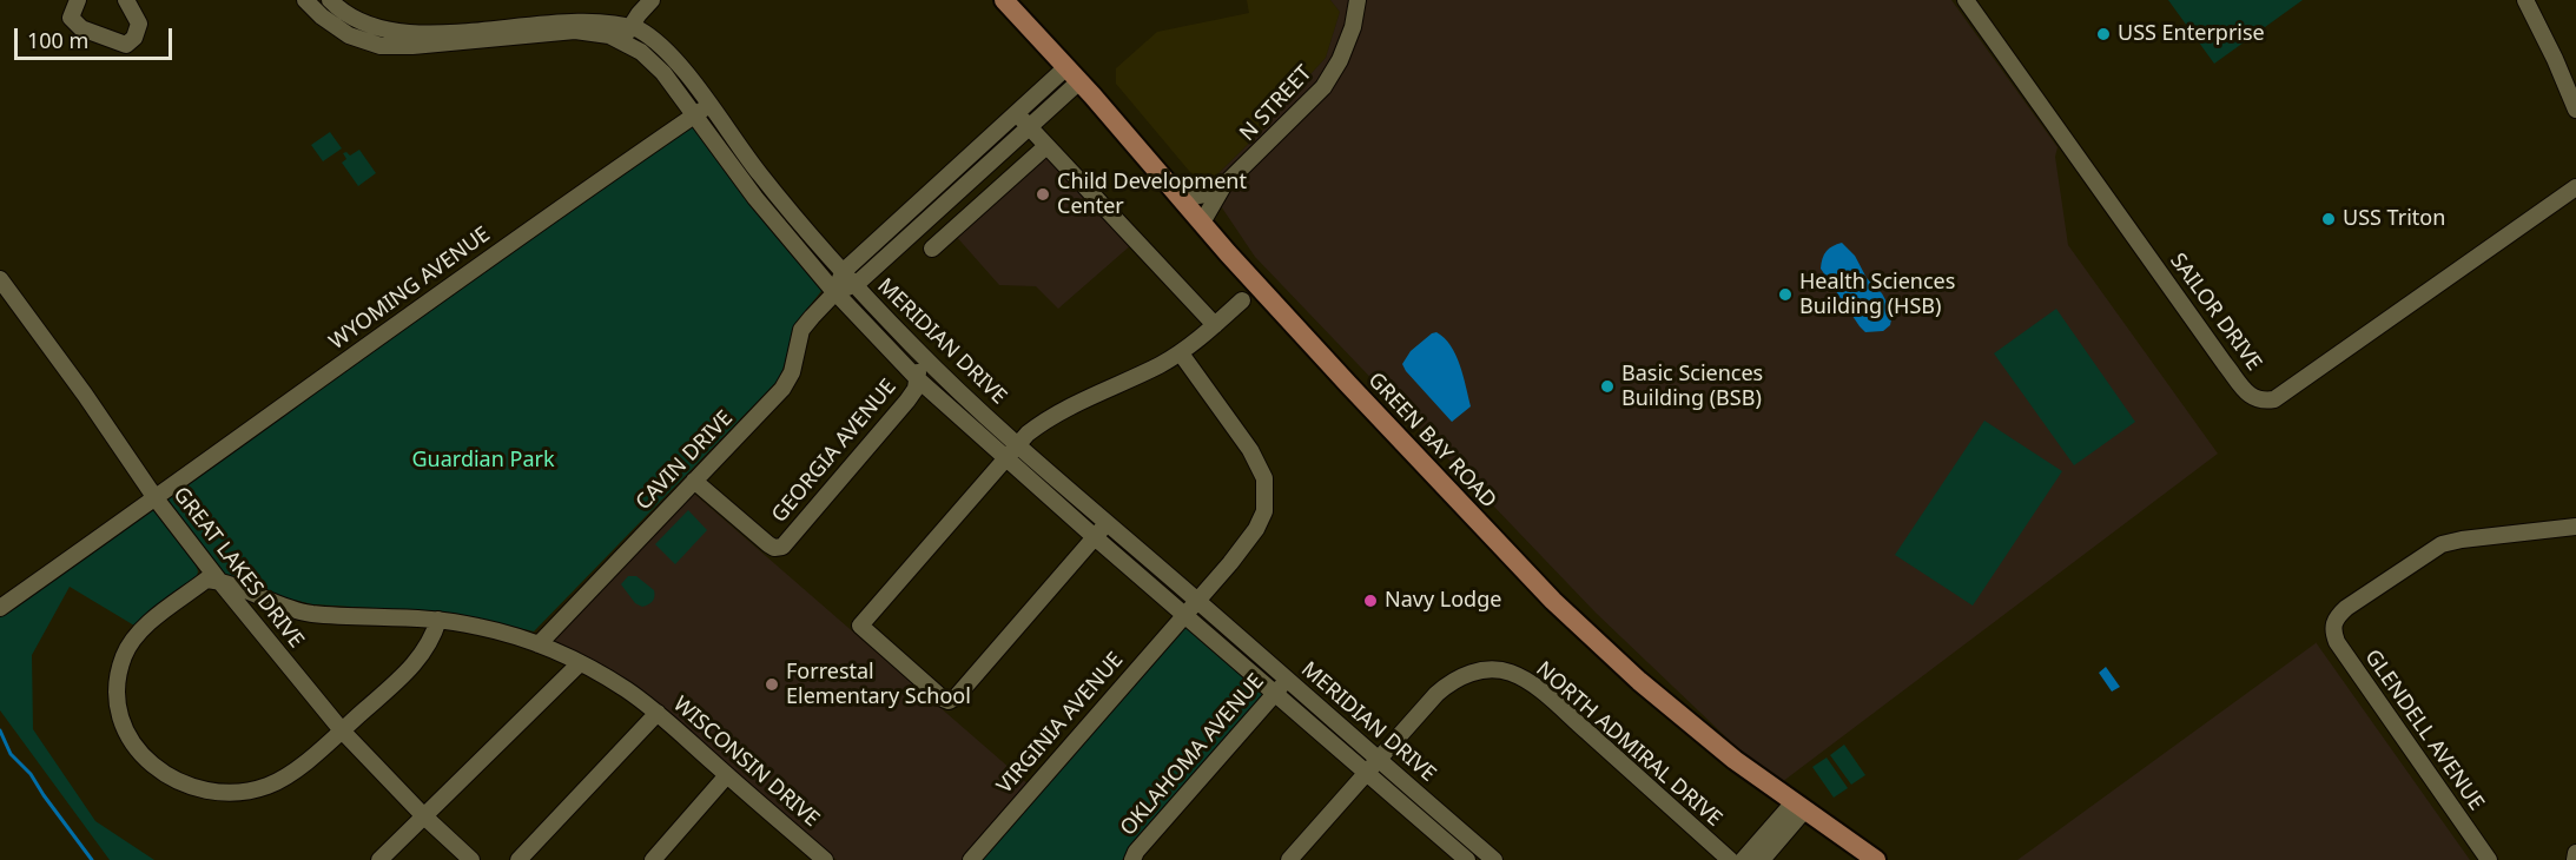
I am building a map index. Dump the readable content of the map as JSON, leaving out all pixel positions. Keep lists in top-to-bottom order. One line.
{"streets":{"main road":["GREEN BAY ROAD"],"street":["N STREET","WYOMING AVENUE","SAILOR DRIVE","MERIDIAN DRIVE","GEORGIA AVENUE","CAVIN DRIVE","GREAT LAKES DRIVE","VIRGINIA AVENUE","GLENDELL AVENUE","NORTH ADMIRAL DRIVE","OKLAHOMA AVENUE","WISCONSIN DRIVE"]},"crossings":[["N STREET","GREEN BAY ROAD"],["WYOMING AVENUE","MERIDIAN DRIVE"],["WYOMING AVENUE","GREAT LAKES DRIVE"],["MERIDIAN DRIVE","GEORGIA AVENUE"],["MERIDIAN DRIVE","CAVIN DRIVE"],["MERIDIAN DRIVE","VIRGINIA AVENUE"],["MERIDIAN DRIVE","NORTH ADMIRAL DRIVE"],["MERIDIAN DRIVE","OKLAHOMA AVENUE"],["GREEN BAY ROAD","CAVIN DRIVE"],["GEORGIA AVENUE","CAVIN DRIVE"],["CAVIN DRIVE","WISCONSIN DRIVE"],["GREAT LAKES DRIVE","WISCONSIN DRIVE"]],"parks":["Guardian Park"],"places":["USS Enterprise","Child Development Center","USS Triton","Health Sciences Building (HSB)","Basic Sciences Building (BSB)","Navy Lodge","Forrestal Elementary School"],"scale_bar":"100 m"}
